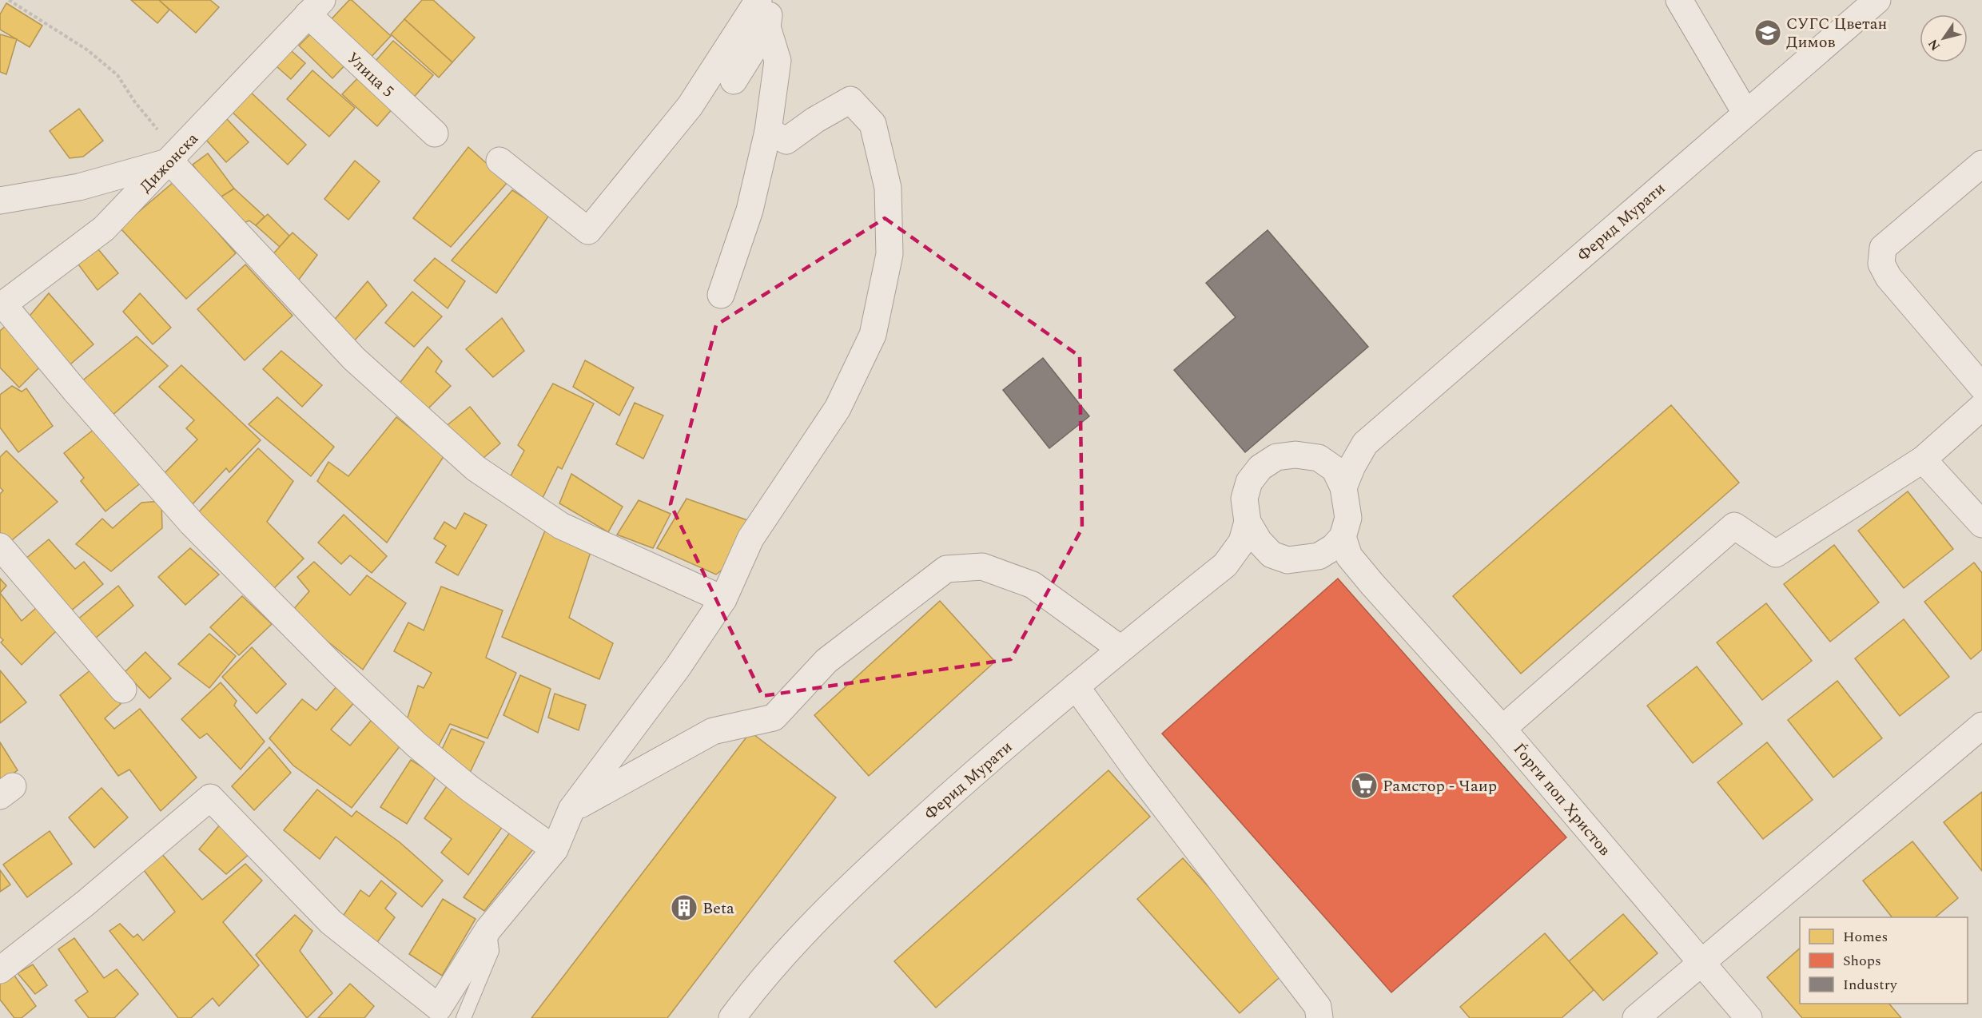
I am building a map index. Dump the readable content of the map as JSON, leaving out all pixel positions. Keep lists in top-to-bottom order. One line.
{"streets":{"street":["Улица 5","Дижонска","Ферид Мурати","Ѓорги поп Христов"]},"crossings":[["Улица 5","Дижонска"],["Ферид Мурати","Ѓорги поп Христов"]],"places":{"school or university":["СУГС Цветан Димов"],"supermarket":["Рамстор - Чаир"],"building":["Beta"]},"legend":["Homes","Shops","Industry"],"north":"bottom left"}
